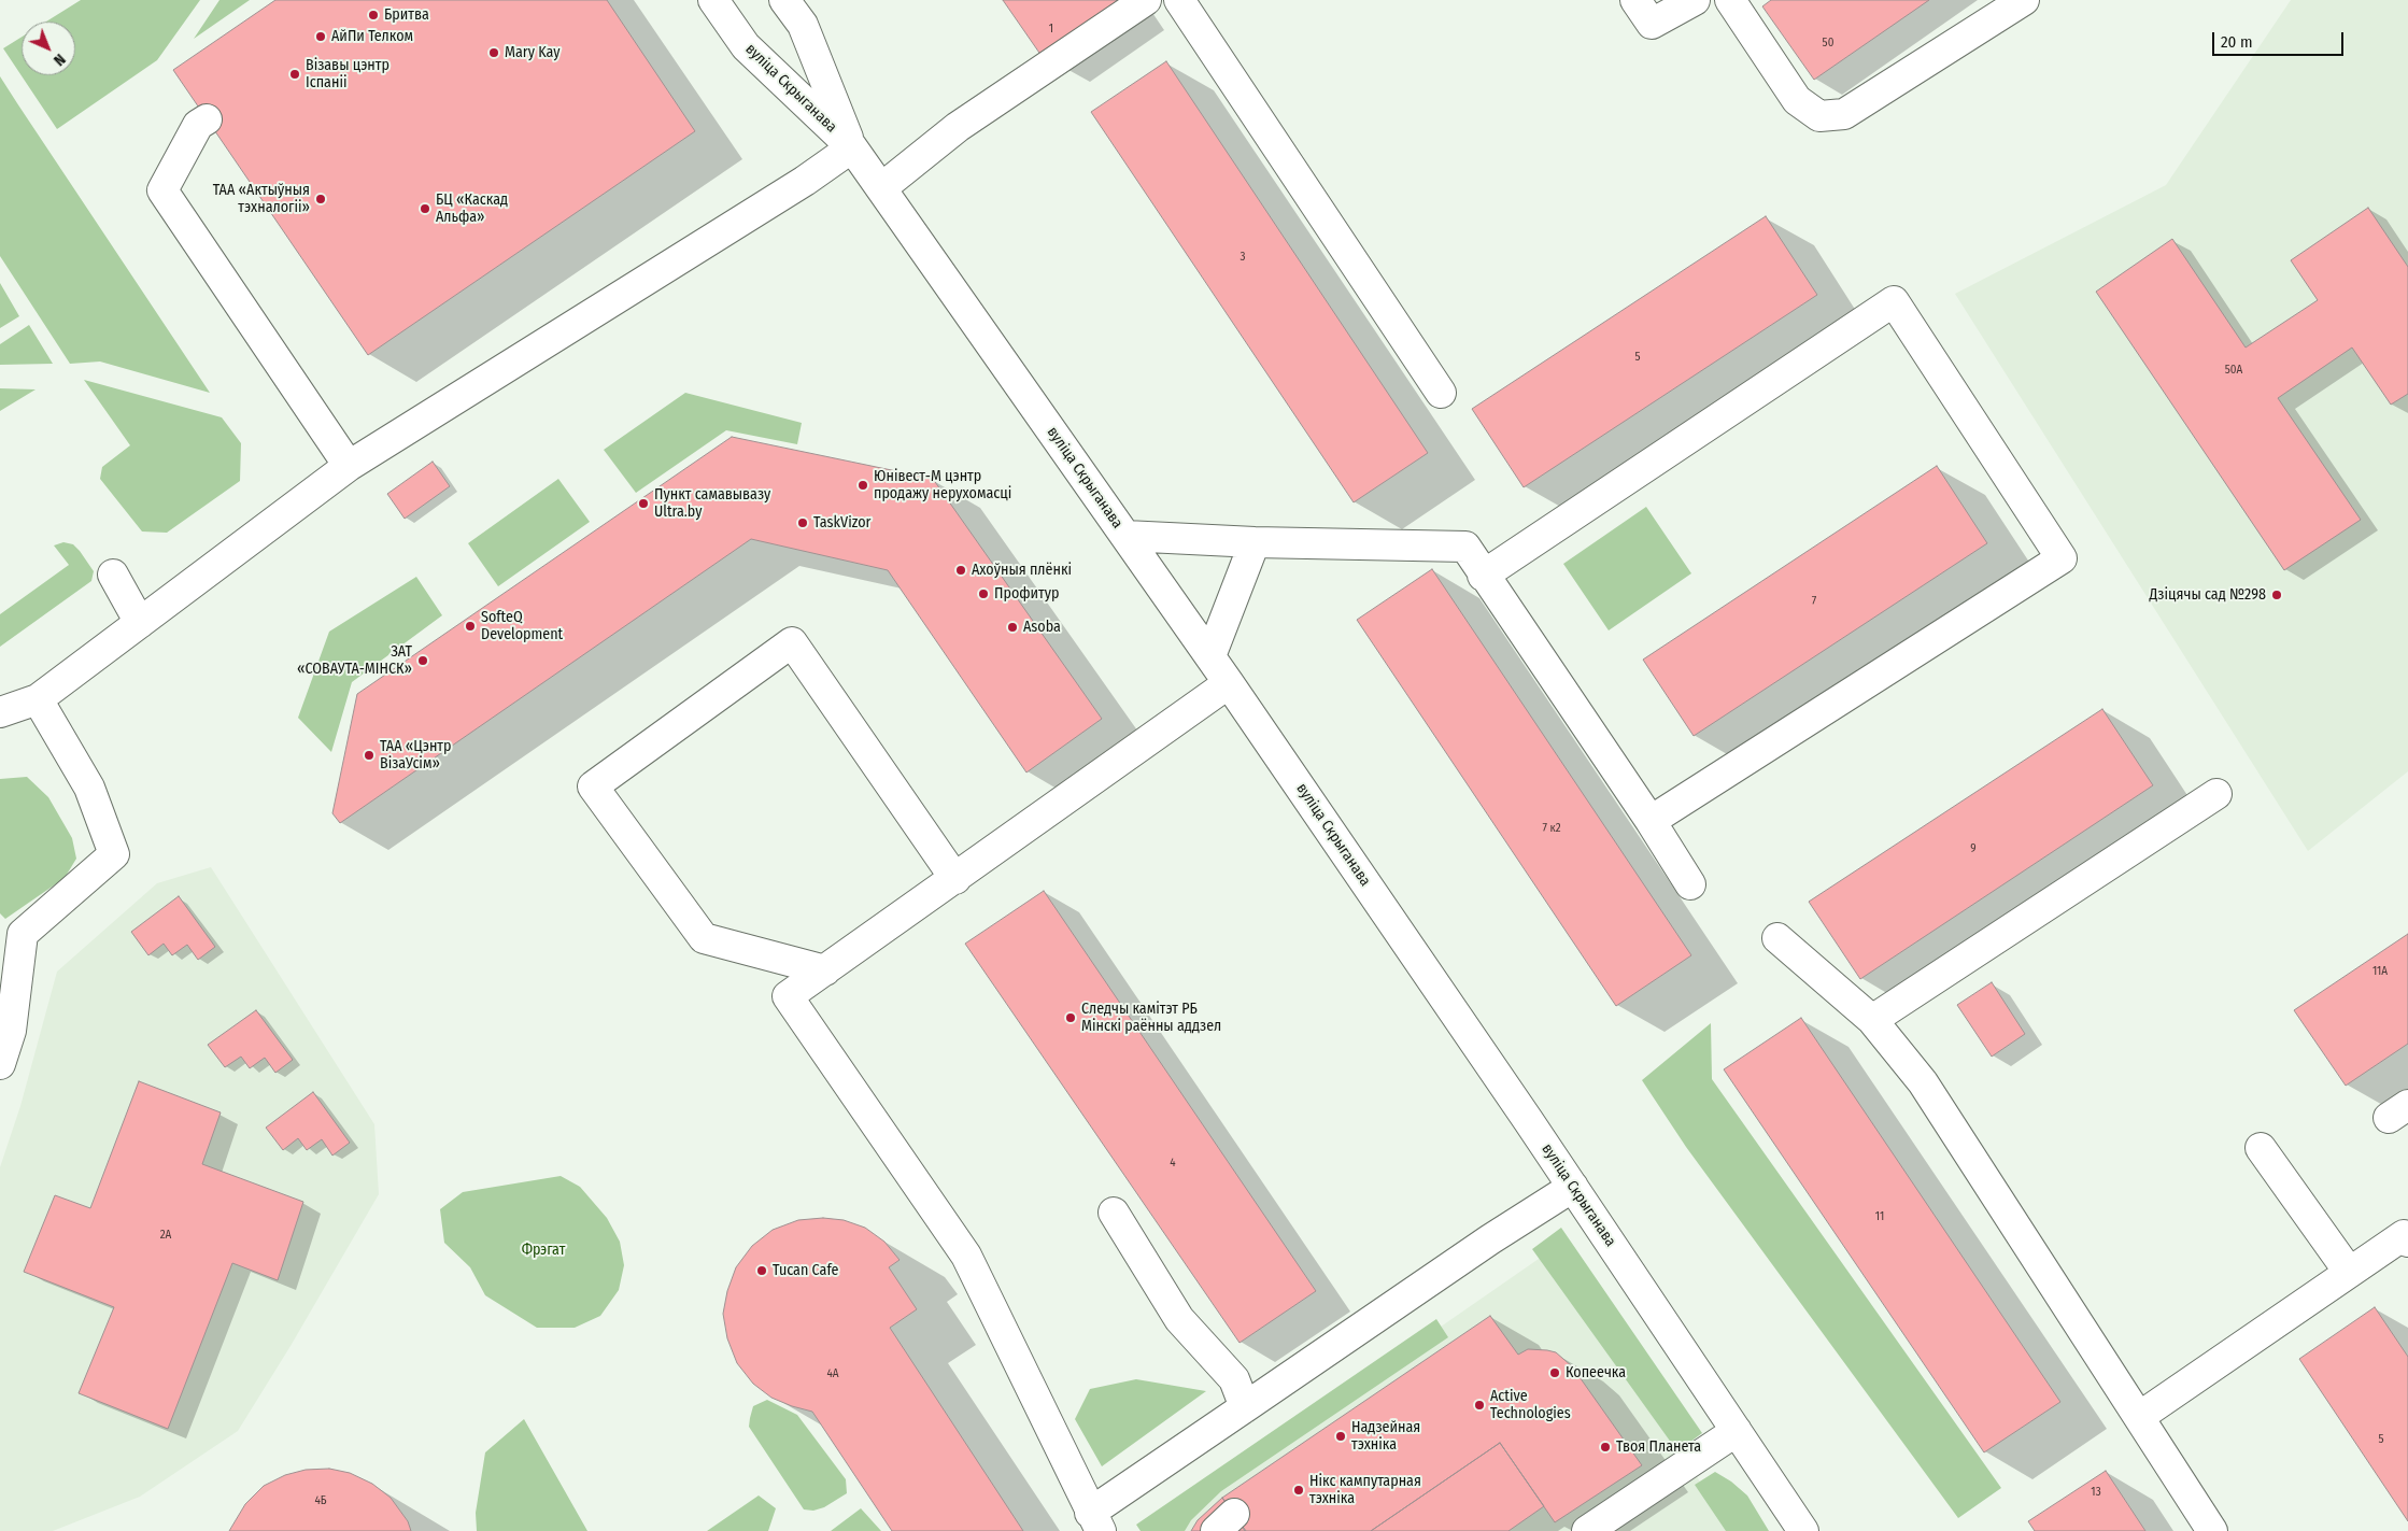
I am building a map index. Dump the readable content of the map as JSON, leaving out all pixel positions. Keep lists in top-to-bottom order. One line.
{"streets":{"street":["вуліца Скрыганава"]},"parks":["Фрэгат"],"places":["Бритва","АйПи Телком","Mary Kay","Візавы цэнтр Іспаніі","ТАА «Актыўныя тэхналогіі»","БЦ «Каскад Альфа»","Юнівест-М цэнтр продажу нерухомасці","Пункт самавывазу Ultra.by","TaskVizor","Ахоўныя плёнкі","Профитур","Дзіцячы сад №298","SofteQ Development","Asoba","ЗАТ «СОВАУТА-МIНСК»","ТАА «Цэнтр ВізаУсім»","Следчы камітэт РБ Мінскі раённы аддзел","Tucan Cafe","Копеечка","Active Technologies","Надзейная тэхніка","Твоя Планета","Нікс кампутарная тэхніка"],"house_numbers":["1","50","3","5","50А","7","7 к2","9","11А","4","11","2А","4А","5","13","4Б"],"scale_bar":"20 m","north":"bottom right"}
